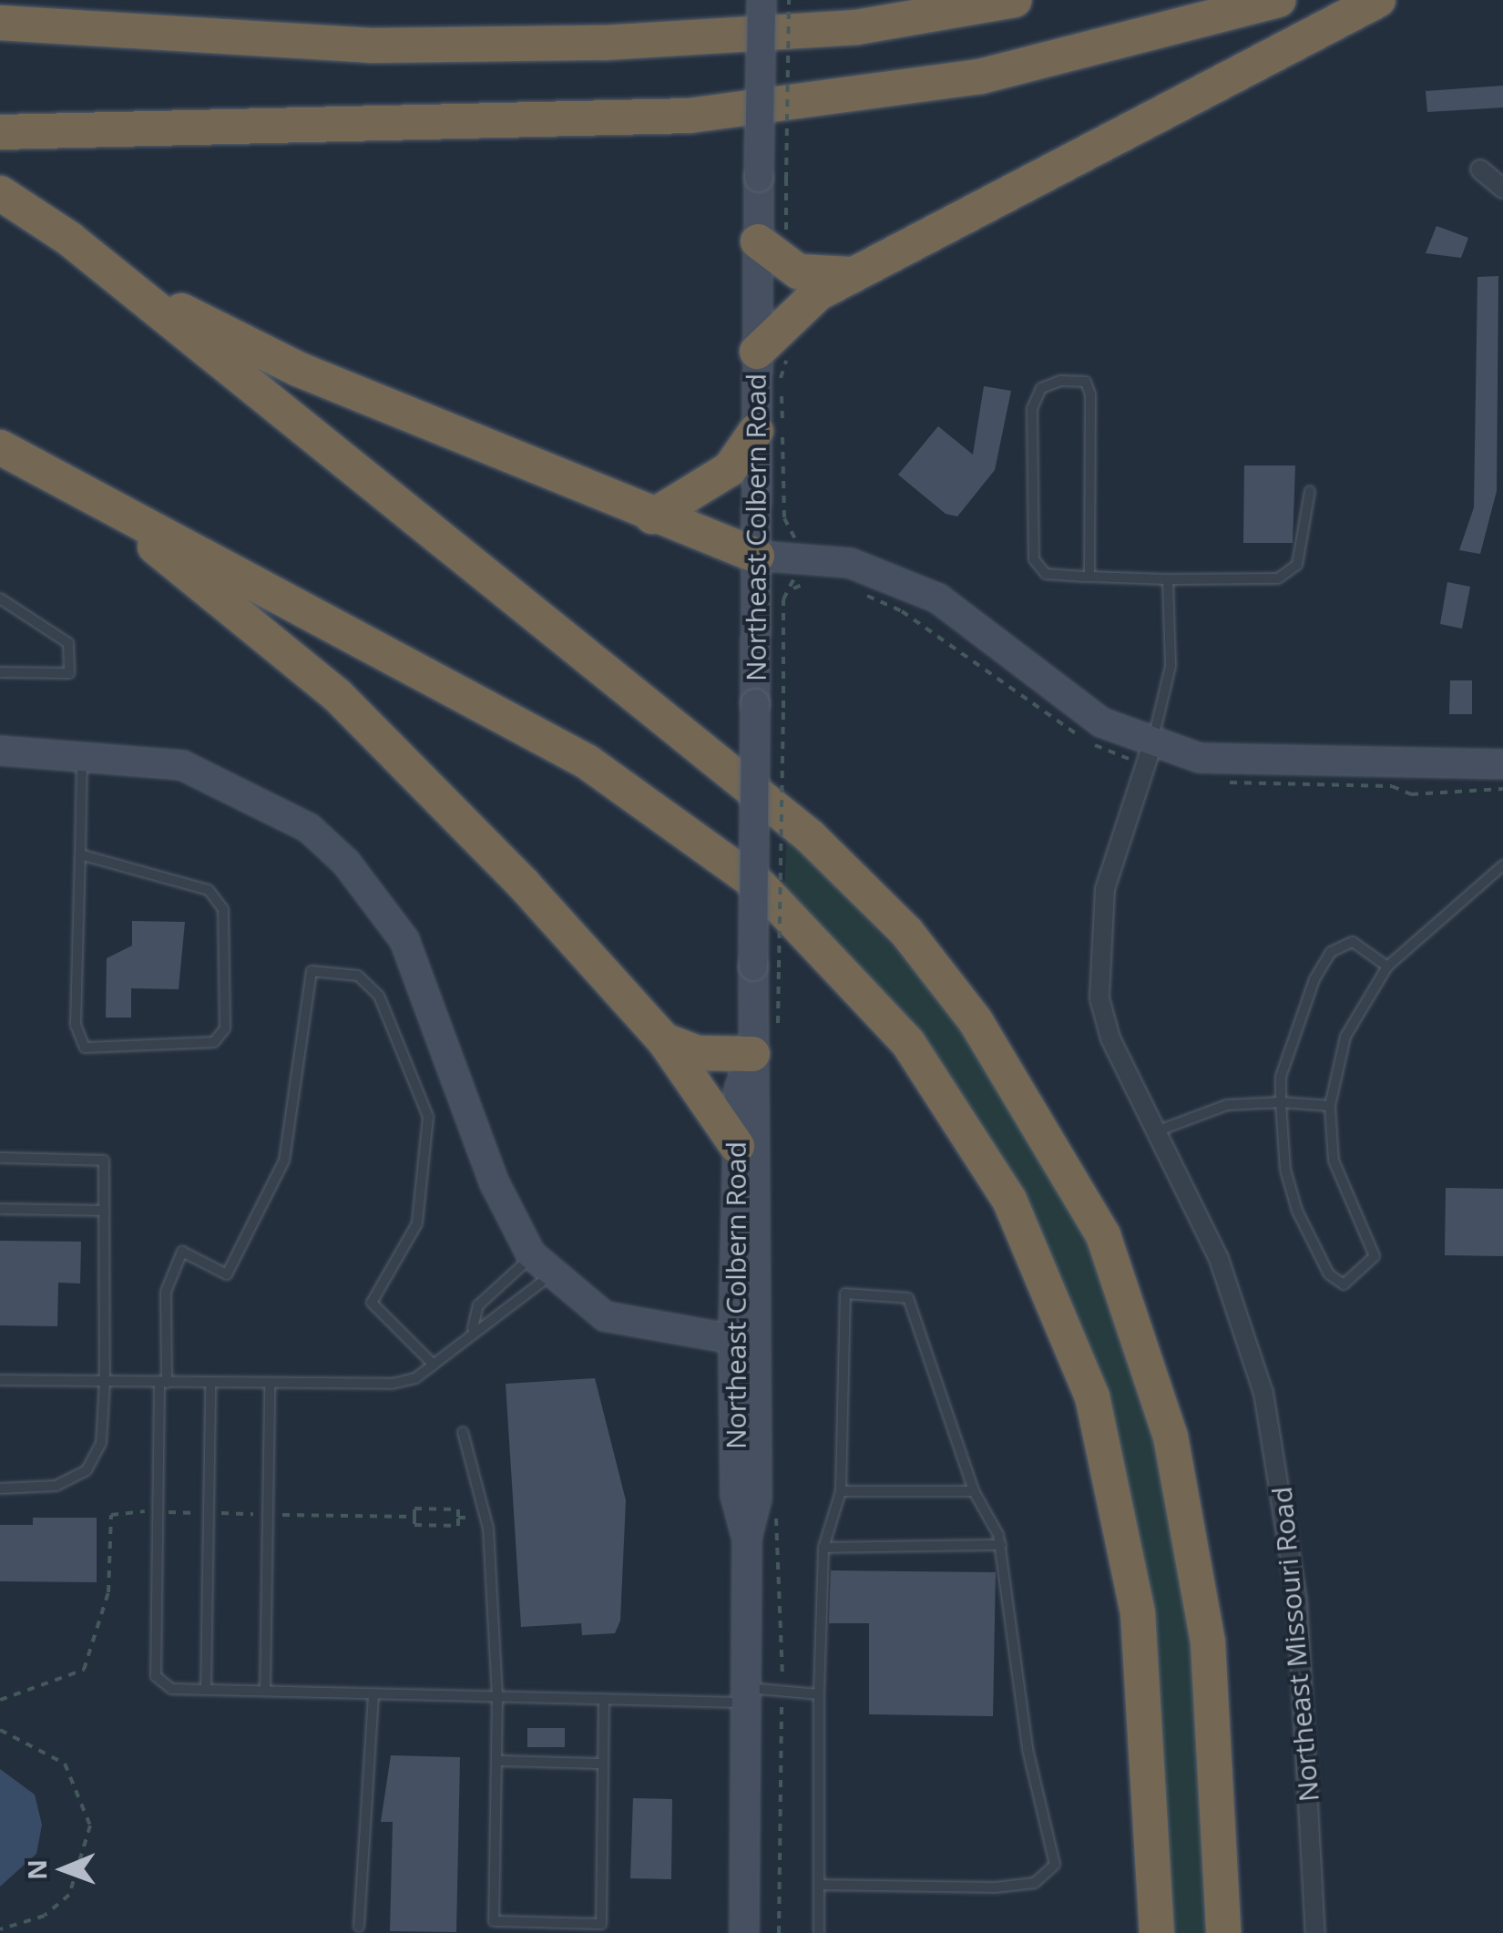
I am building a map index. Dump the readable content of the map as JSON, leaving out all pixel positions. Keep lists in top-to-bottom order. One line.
{"streets":{"main road":["Northeast Colbern Road"],"street":["Northeast Missouri Road"]},"north":"left"}
